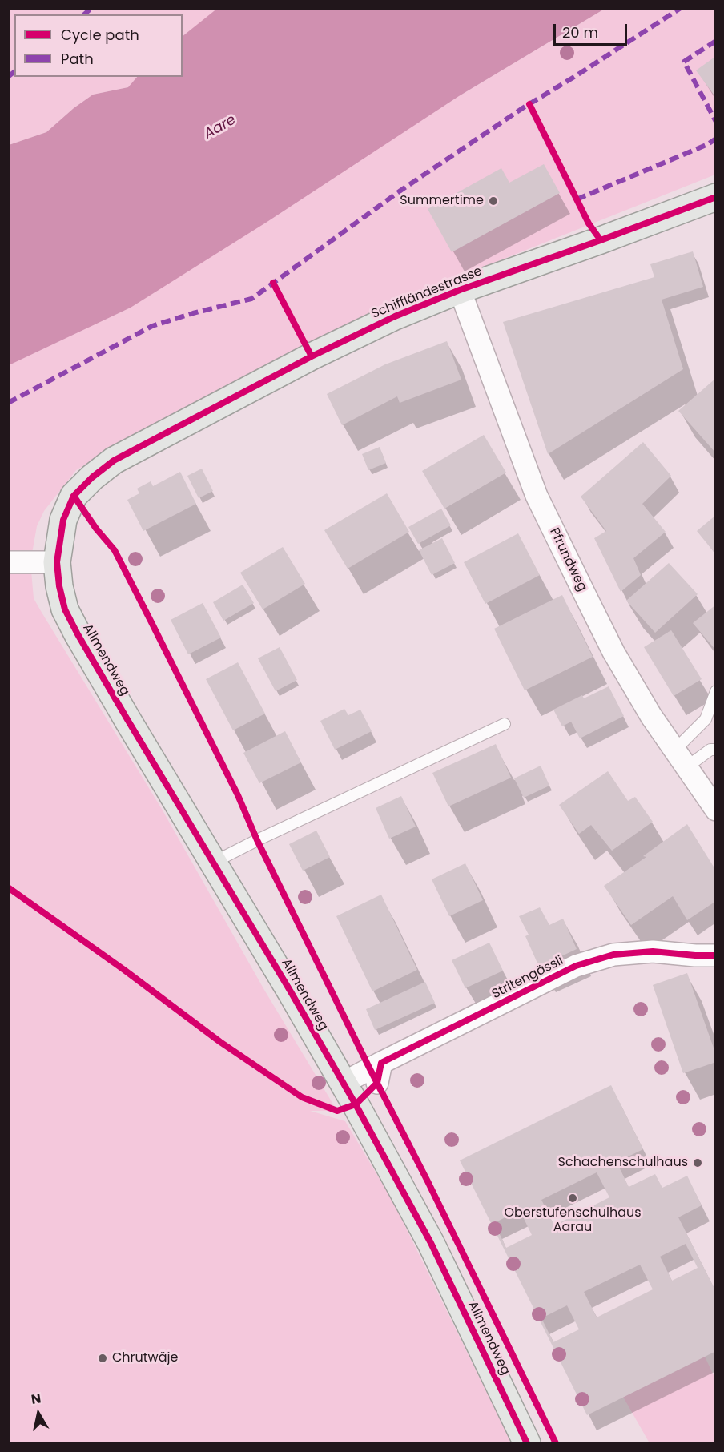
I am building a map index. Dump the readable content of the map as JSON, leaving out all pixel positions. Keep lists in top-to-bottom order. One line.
{"streets":{"main road":["Schiffländestrasse","Allmendweg"],"street":["Pfrundweg","Stritengässli"]},"crossings":[["Schiffländestrasse","Pfrundweg"],["Schiffländestrasse","Allmendweg"],["Allmendweg","Stritengässli"]],"water":["Aare"],"places":["Summertime","Schachenschulhaus","Oberstufenschulhaus Aarau","Chrutwäje"],"legend":["Cycle path","Path"],"scale_bar":"20 m","north":"top"}
